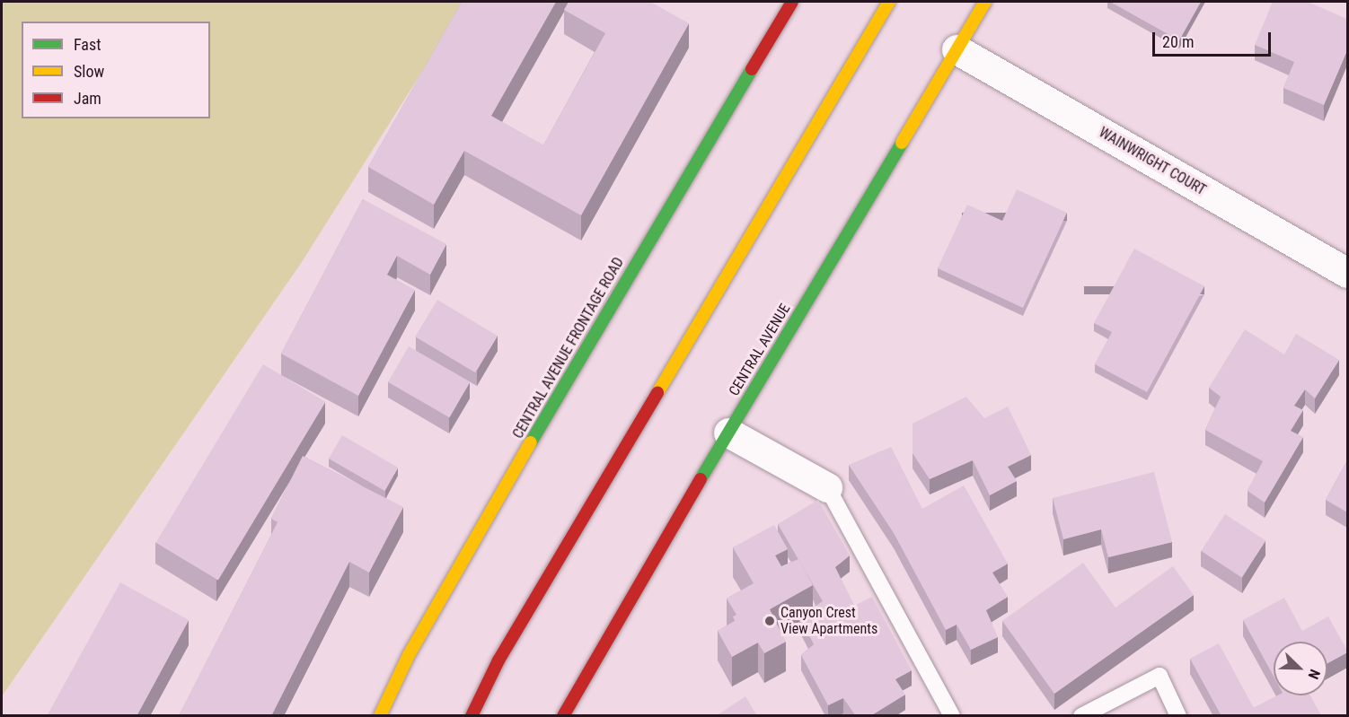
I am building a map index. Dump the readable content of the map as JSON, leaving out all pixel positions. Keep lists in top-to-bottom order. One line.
{"streets":{"main road":["CENTRAL AVENUE FRONTAGE ROAD","CENTRAL AVENUE"],"street":["WAINWRIGHT COURT"]},"crossings":[["WAINWRIGHT COURT","CENTRAL AVENUE"]],"places":["Canyon Crest View Apartments"],"legend":["Fast","Slow","Jam"],"scale_bar":"20 m","north":"bottom right"}
